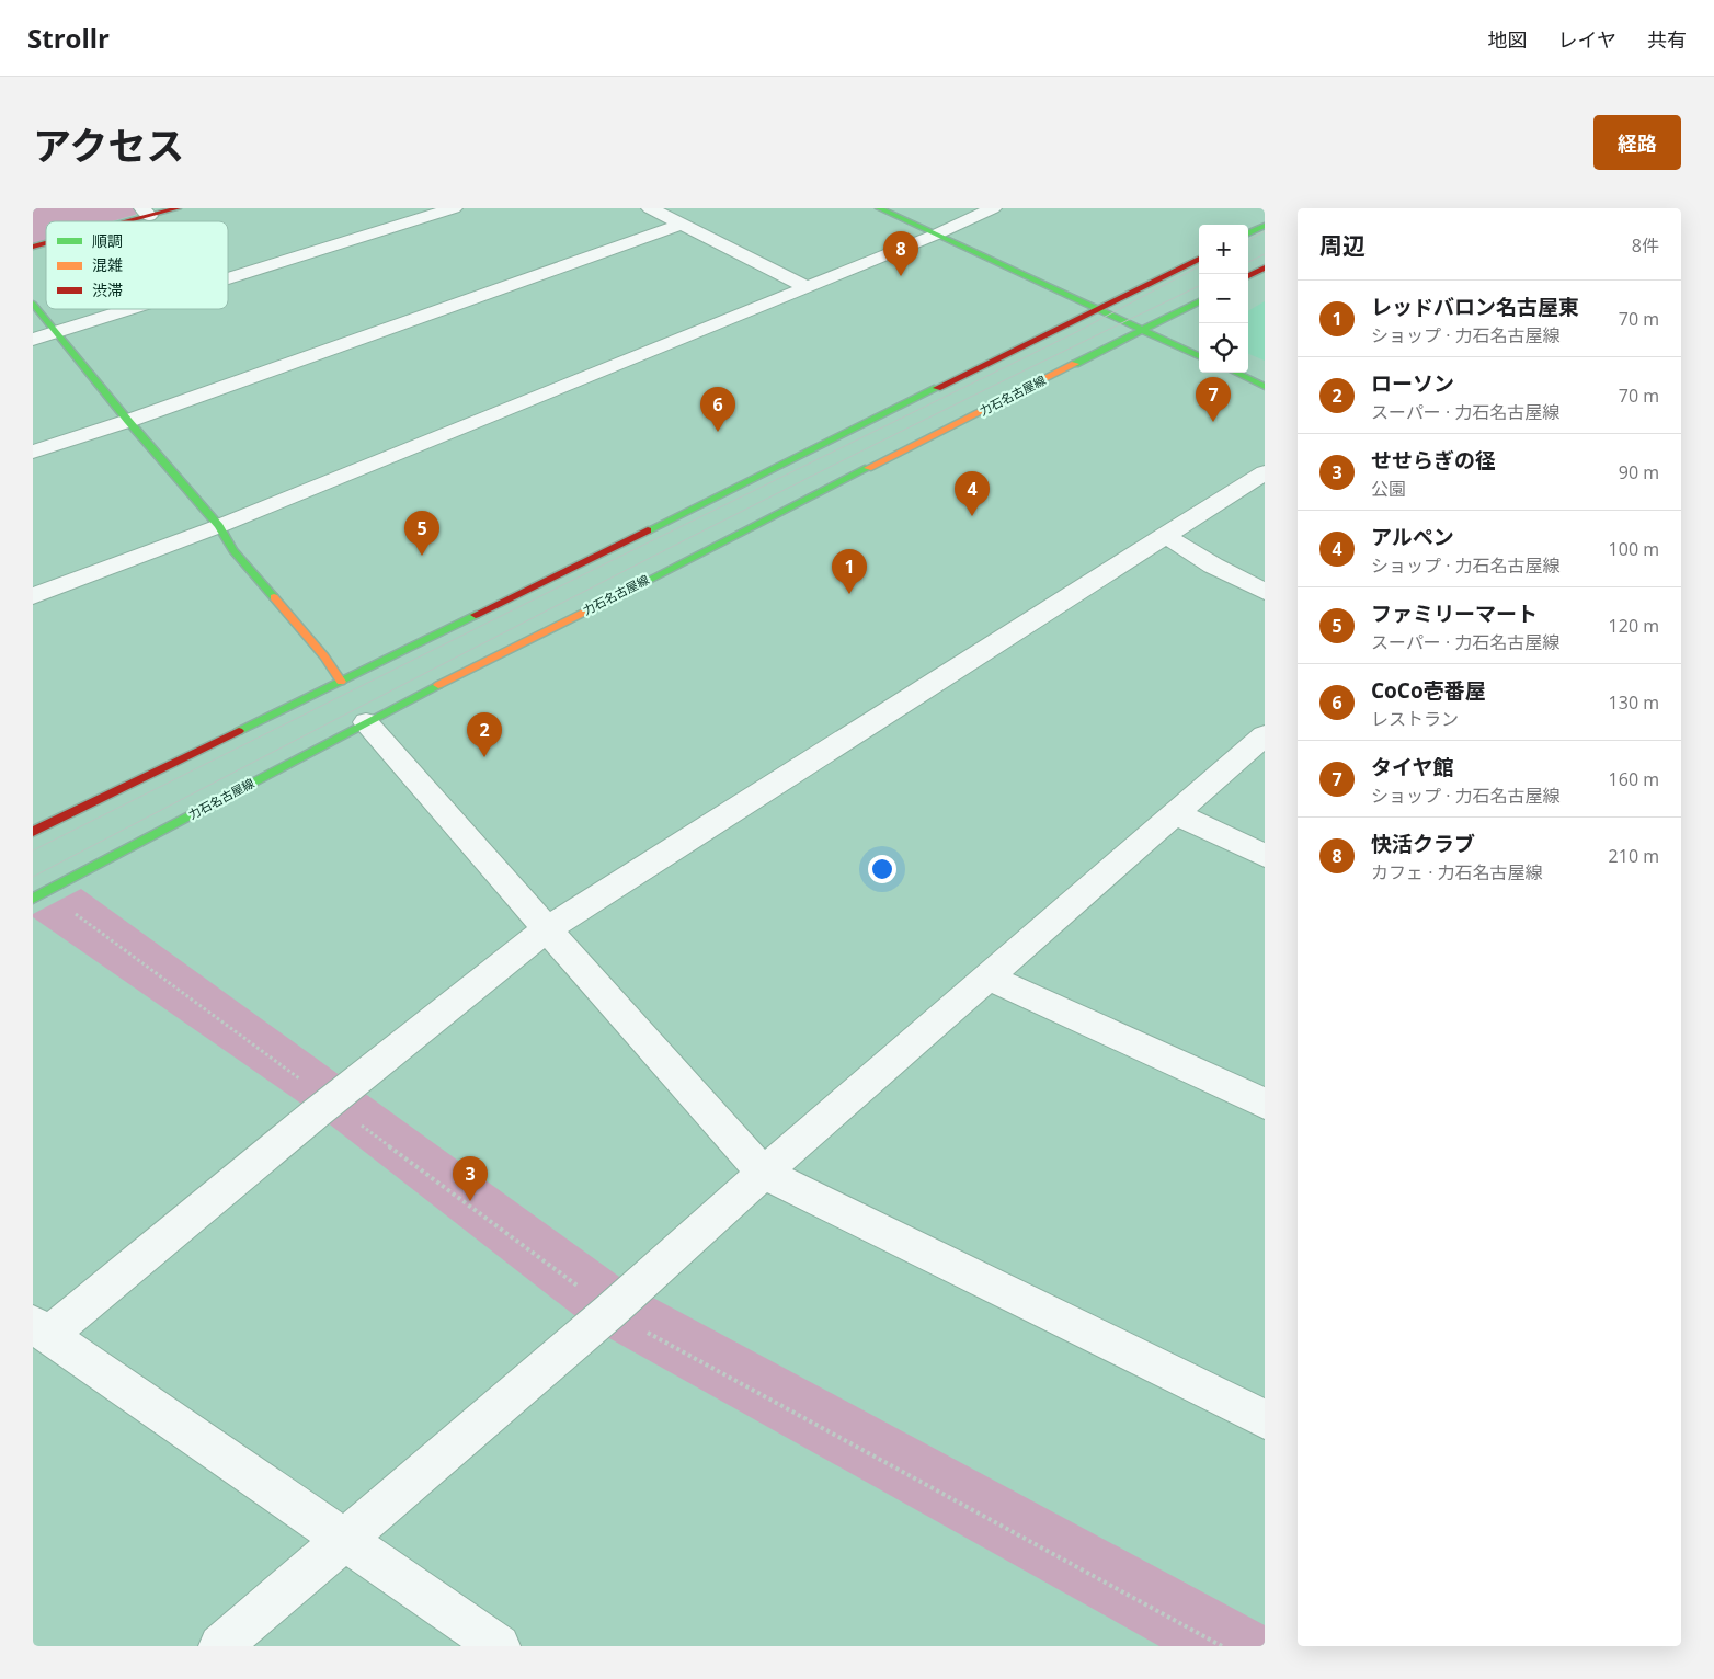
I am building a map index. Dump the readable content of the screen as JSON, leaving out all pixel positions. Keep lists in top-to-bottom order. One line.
{"streets":{"main road":["力石名古屋線"]},"legend":["順調","混雑","渋滞"],"page":{"header":"Strollr","nav":["地図","レイヤ","共有"],"title":"アクセス","buttons":"経路","heading":["周辺","8件"],"map_buttons":["+","−"],"pins":["8","7","6","4","5","1","2","3"],"list":[{"mark":"1","name":"レッドバロン名古屋東","note":"ショップ · 力石名古屋線","value":"70 m"},{"mark":"2","name":"ローソン","note":"スーパー · 力石名古屋線","value":"70 m"},{"mark":"3","name":"せせらぎの径","note":"公園","value":"90 m"},{"mark":"4","name":"アルペン","note":"ショップ · 力石名古屋線","value":"100 m"},{"mark":"5","name":"ファミリーマート","note":"スーパー · 力石名古屋線","value":"120 m"},{"mark":"6","name":"CoCo壱番屋","note":"レストラン","value":"130 m"},{"mark":"7","name":"タイヤ館","note":"ショップ · 力石名古屋線","value":"160 m"},{"mark":"8","name":"快活クラブ","note":"カフェ · 力石名古屋線","value":"210 m"}]}}
